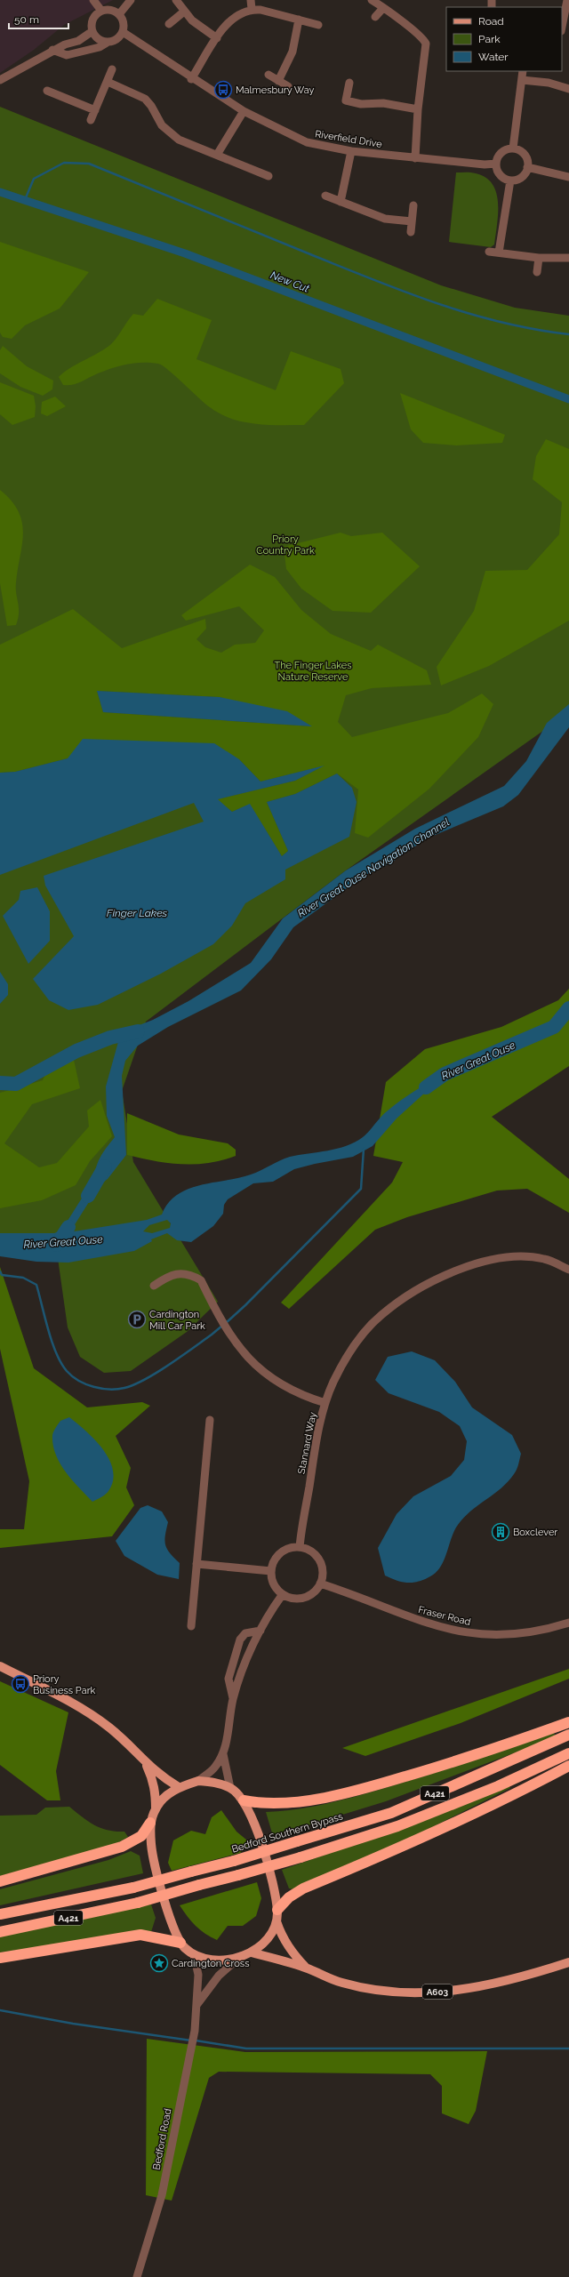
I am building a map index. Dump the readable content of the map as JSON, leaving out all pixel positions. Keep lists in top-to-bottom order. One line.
{"streets":{"highway":["A421","Bedford Southern Bypass"],"main road":["A603"],"street":["Riverfield Drive","Stannard Way","Fraser Road","Bedford Road"]},"crossings":[["Stannard Way","Fraser Road"]],"water":["New Cut","River Great Ouse Navigation Channel","Finger Lakes","River Great Ouse"],"parks":["Priory Country Park","The Finger Lakes Nature Reserve"],"places":{"bus stop":["Malmesbury Way","Priory Business Park"],"parking":["Cardington Mill Car Park"],"building":["Boxclever"],"place":["Cardington Cross"]},"legend":["Road","Park","Water"],"scale_bar":"50 m"}
